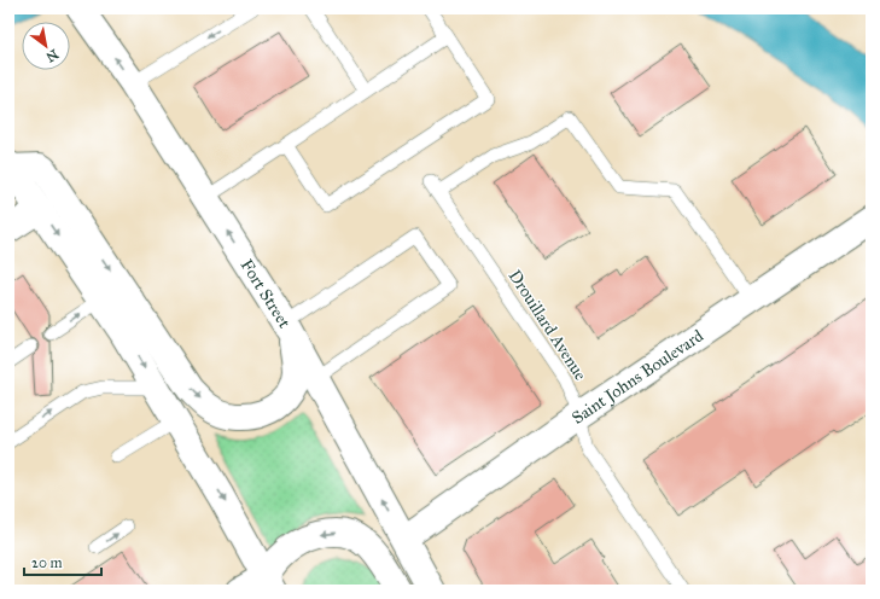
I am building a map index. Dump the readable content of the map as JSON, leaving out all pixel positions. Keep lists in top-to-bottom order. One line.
{"streets":{"main road":["Fort Street","Saint Johns Boulevard"],"lane":["Drouillard Avenue"]},"crossings":[["Fort Street","Saint Johns Boulevard"],["Drouillard Avenue","Saint Johns Boulevard"]],"scale_bar":"20 m","north":"bottom right"}
